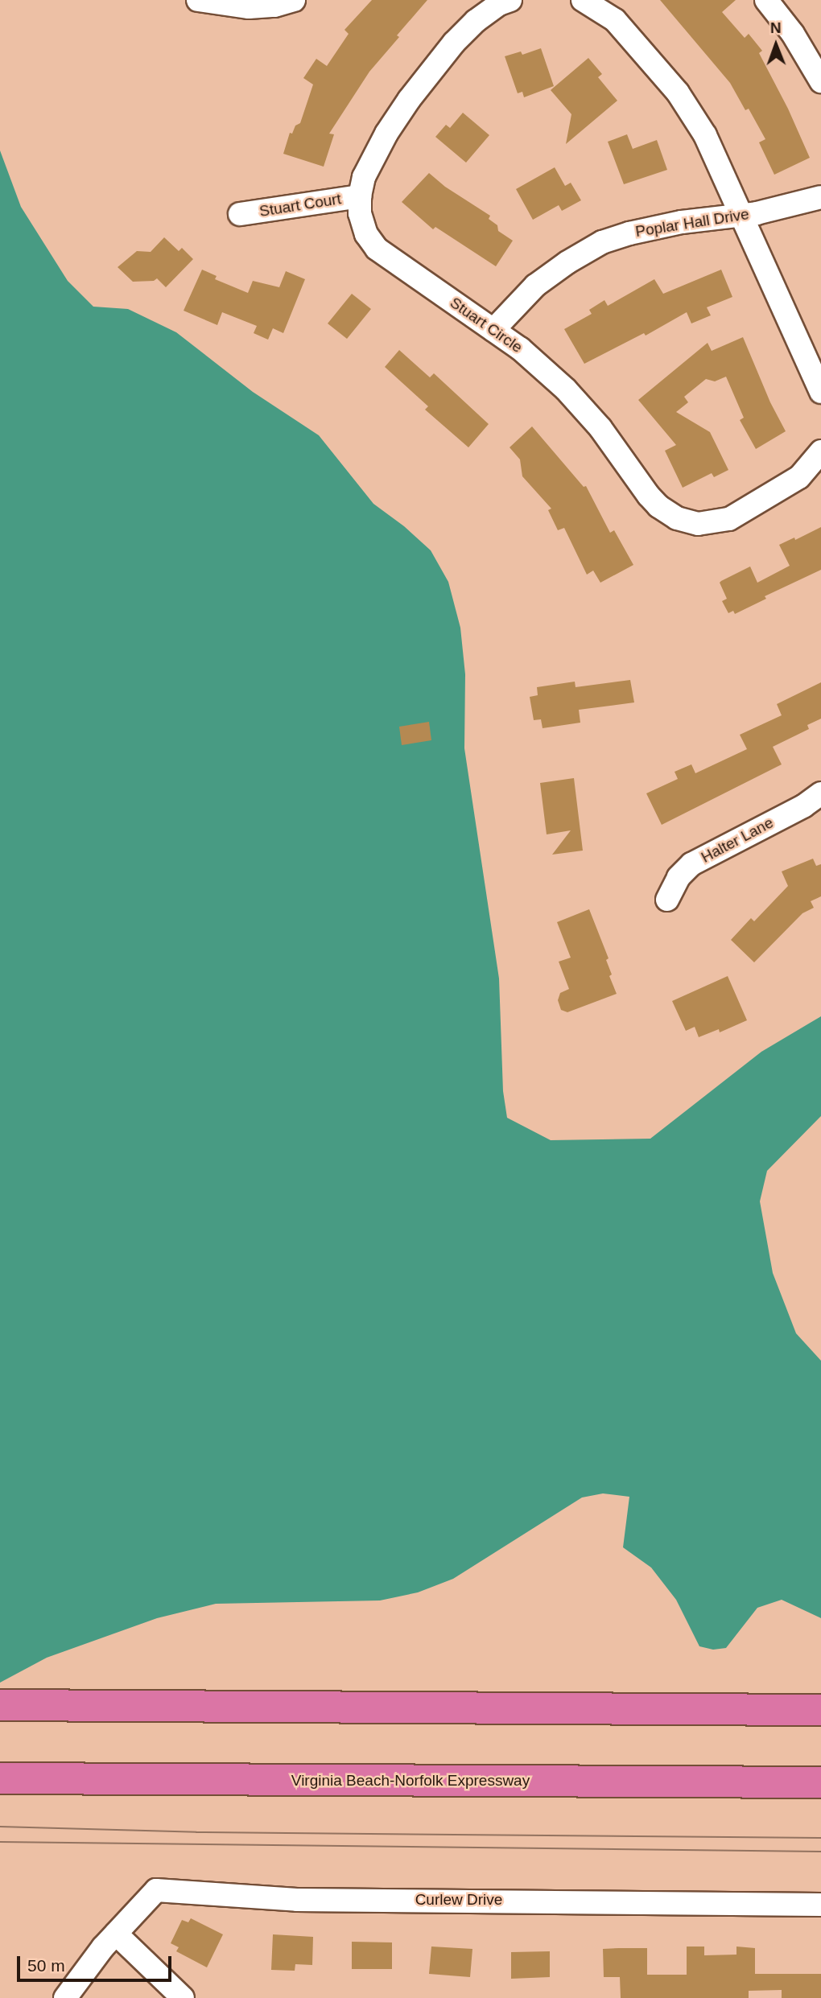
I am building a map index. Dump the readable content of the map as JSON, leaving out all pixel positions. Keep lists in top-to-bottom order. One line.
{"streets":{"highway":["Virginia Beach-Norfolk Expressway"],"street":["Stuart Court","Poplar Hall Drive","Stuart Circle","Halter Lane","Curlew Drive"]},"crossings":[["Stuart Court","Stuart Circle"],["Poplar Hall Drive","Stuart Circle"]],"scale_bar":"50 m","north":"top"}
